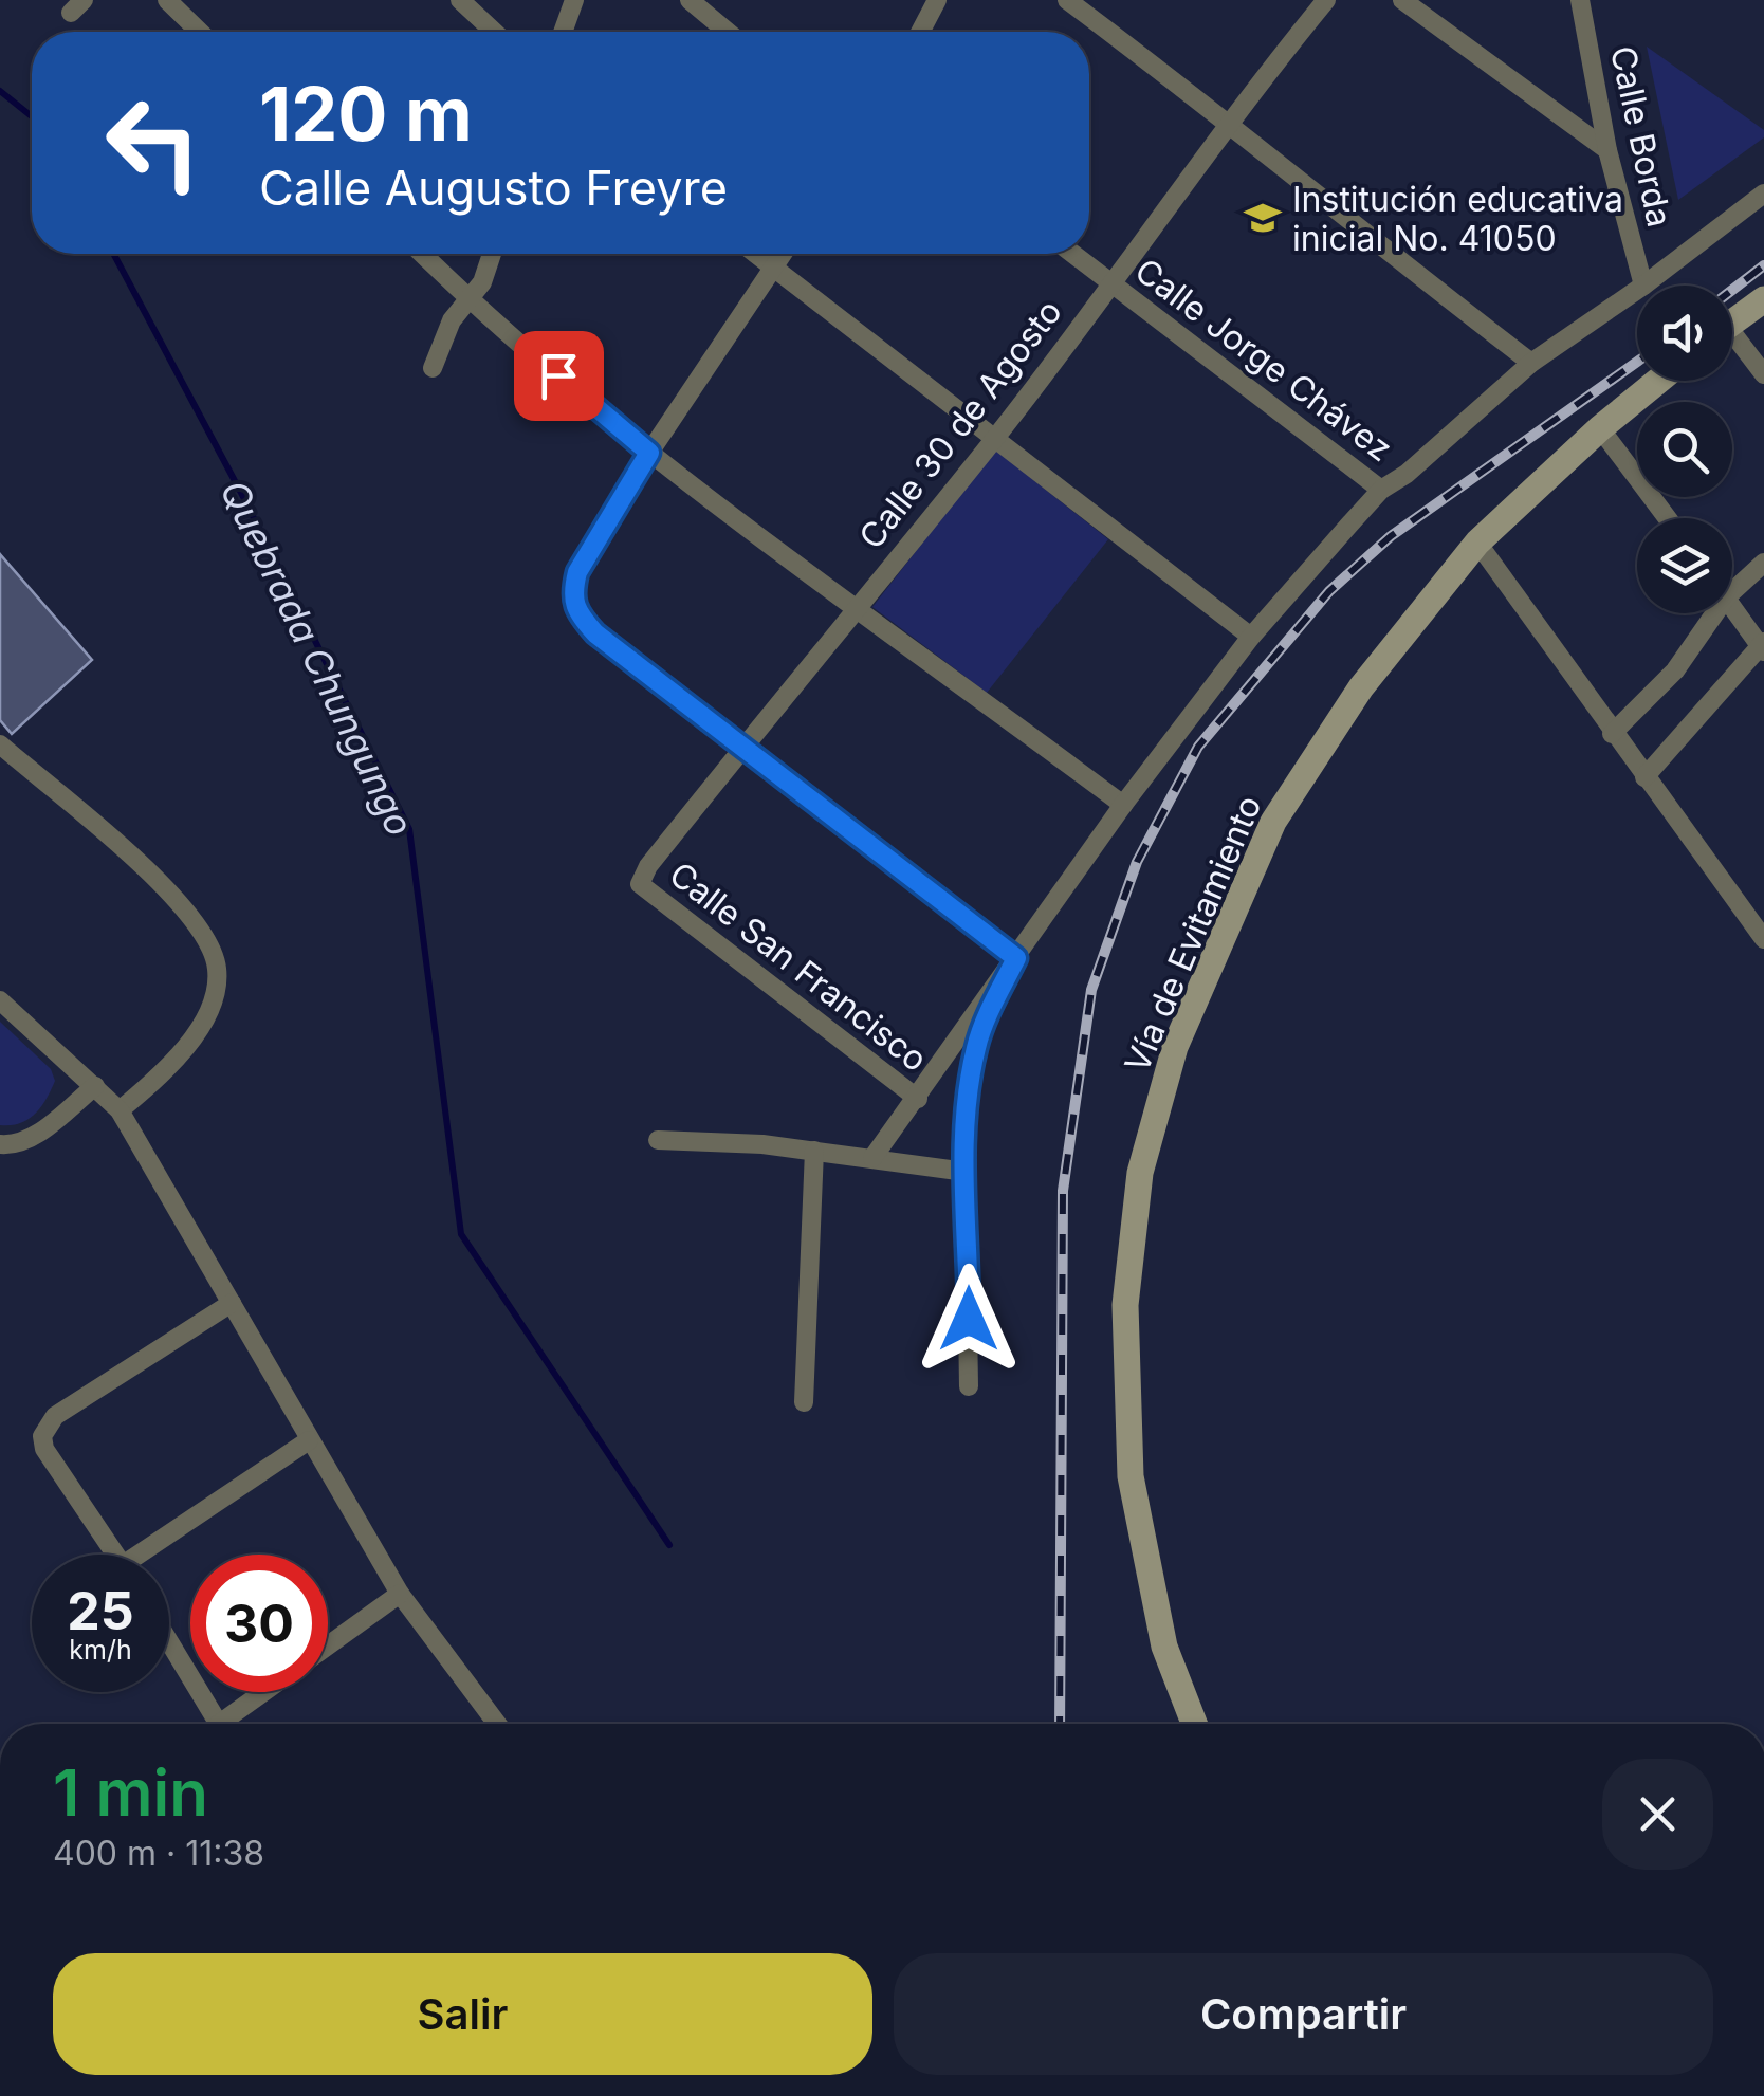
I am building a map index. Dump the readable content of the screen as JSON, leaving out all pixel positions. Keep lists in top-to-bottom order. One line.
{"streets":{"main road":["Vía de Evitamiento"],"street":["Calle Borda","Calle Jorge Chávez","Calle 30 de Agosto","Calle San Francisco"]},"crossings":[["Calle Jorge Chávez","Calle 30 de Agosto"],["Calle 30 de Agosto","Calle San Francisco"]],"water":["Quebrada Chungungo"],"places":{"school or university":["Institución educativa inicial No. 41050"]},"page":{"turn":["120 m","Calle Augusto Freyre"],"speed":"25 km/h","limit":"30","heading":["1 min","400 m · 11:38"],"buttons":["Salir","Compartir"]}}
